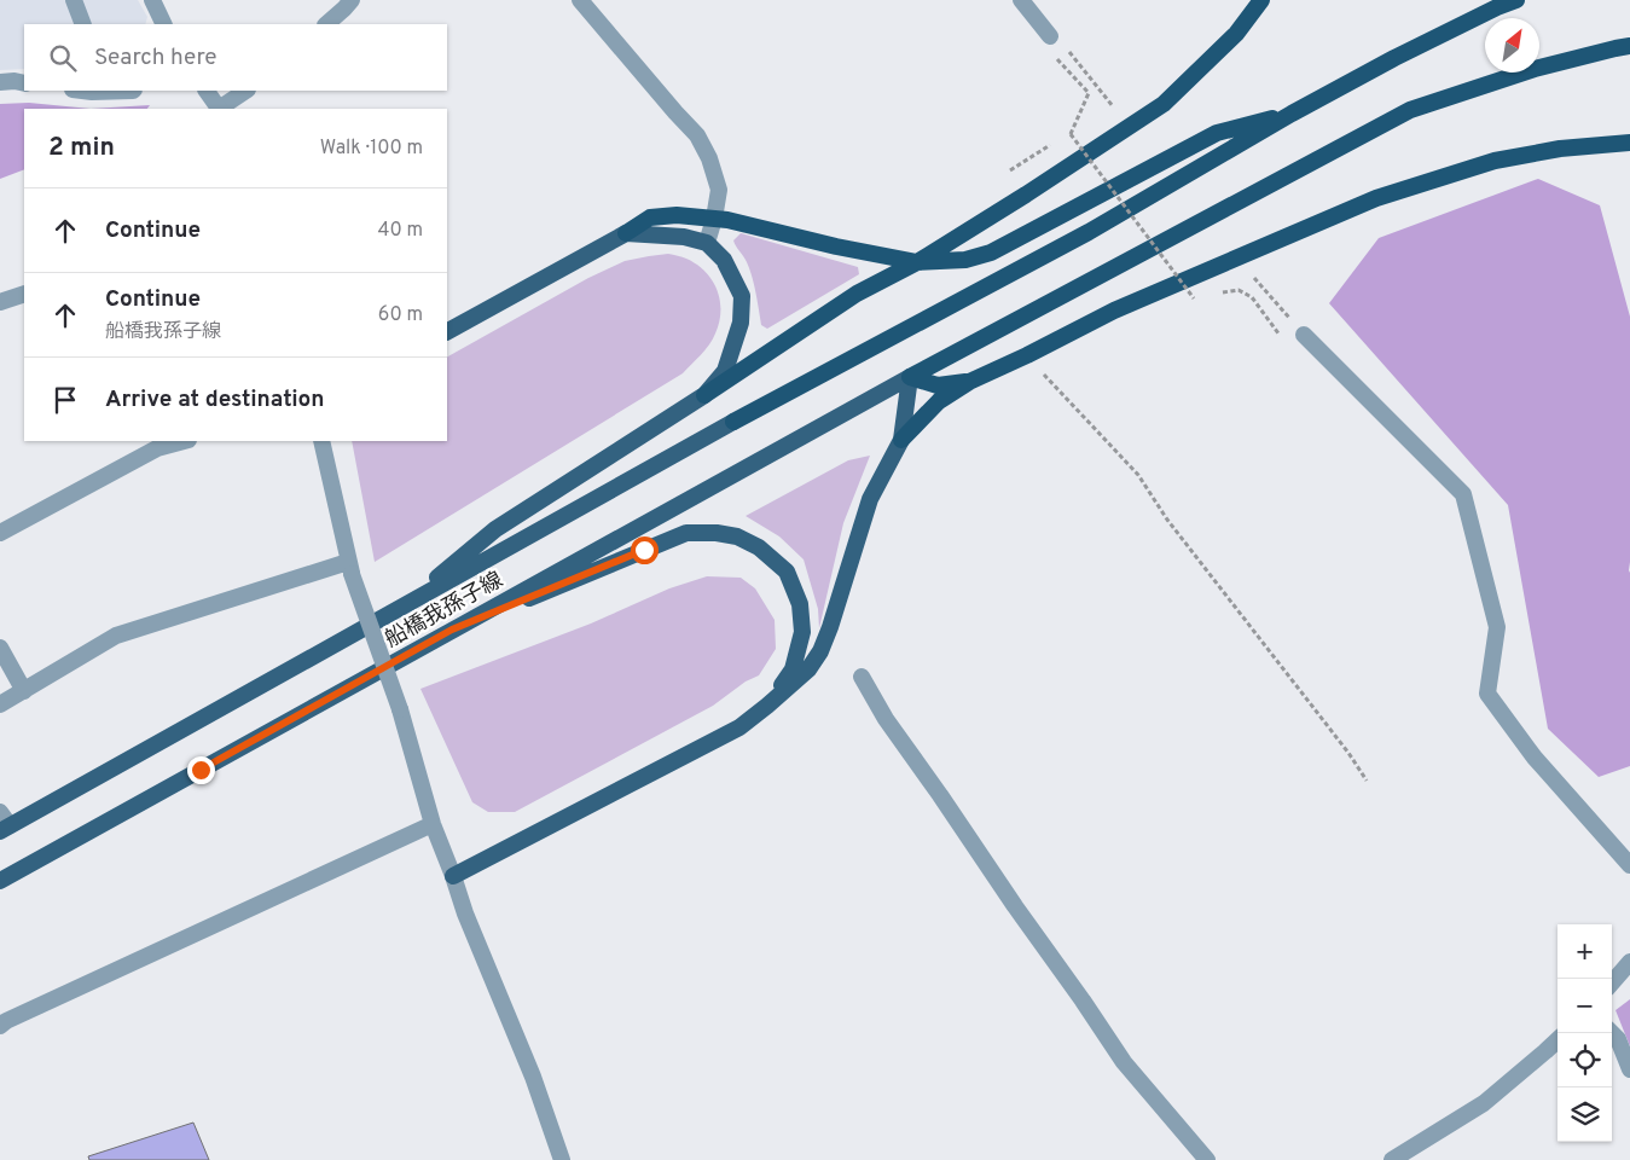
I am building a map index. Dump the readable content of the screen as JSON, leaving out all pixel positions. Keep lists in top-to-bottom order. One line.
{"streets":{"main road":["船橋我孫子線"]},"north":"top right","page":{"search":"Search here","heading":["2 min","Walk · 100 m"],"list":[["Continue","40 m"],["Continue","船橋我孫子線","60 m"],"Arrive at destination"],"map_buttons":["+","−"]}}
